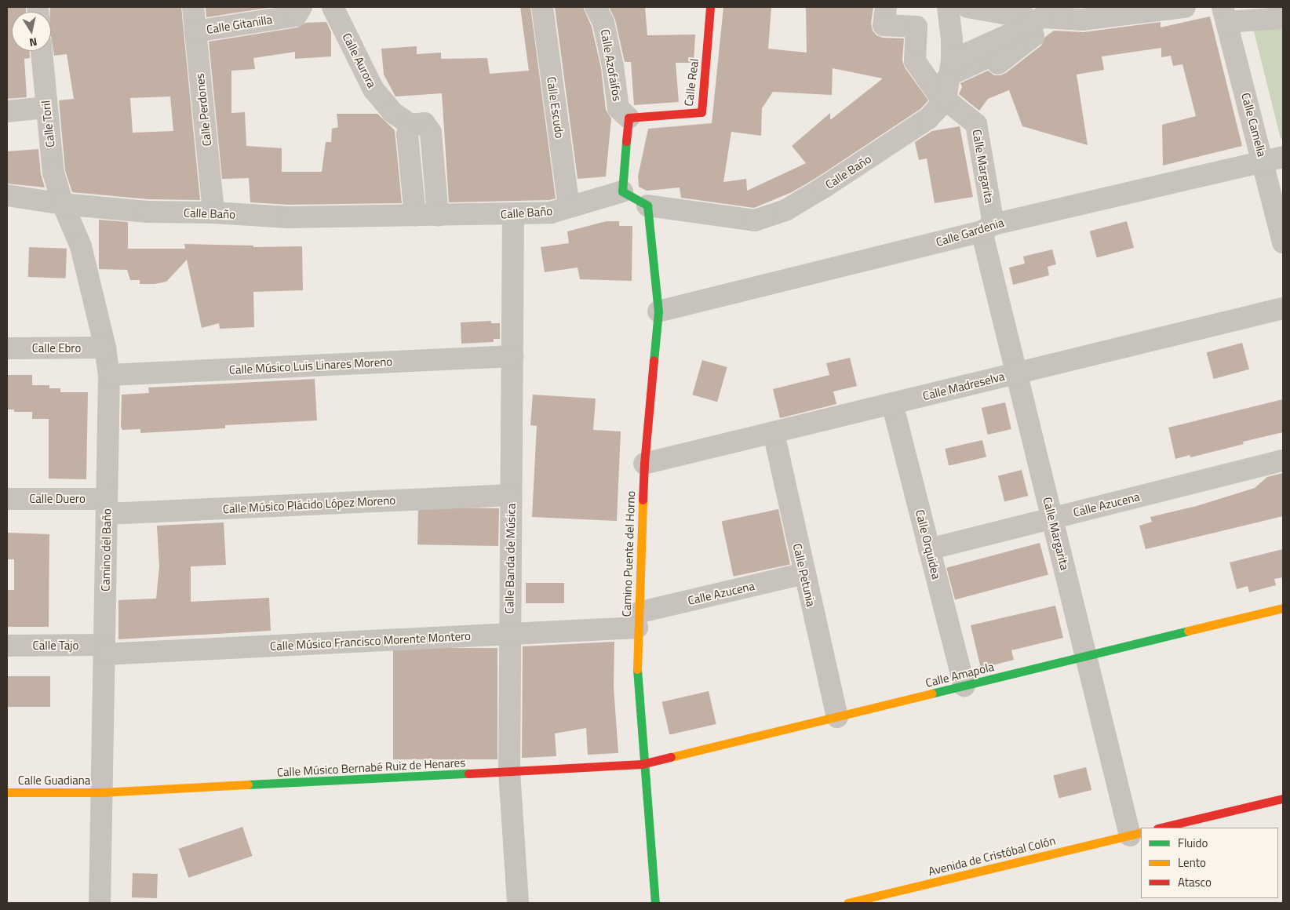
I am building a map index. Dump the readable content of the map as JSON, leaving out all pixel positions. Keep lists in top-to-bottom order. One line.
{"streets":{"street":["Calle Gitanilla","Calle Aurora","Calle Azofaifos","Calle Real","Calle Escudo","Calle Perdones","Calle Toril","Calle Camelia","Calle Margarita","Calle Baño","Calle Gardenia","Calle Ebro","Calle Músico Luis Linares Moreno","Calle Madreselva","Calle Duero","Calle Músico Plácido López Moreno","Calle Azucena","Calle Orquidea","Camino del Baño","Camino Puente del Horno","Calle Banda de Música","Calle Petunia","Calle Músico Francisco Morente Montero","Calle Tajo","Calle Amapola","Calle Músico Bernabé Ruiz de Henares","Calle Guadiana","Avenida de Cristóbal Colón"]},"crossings":[["Calle Gitanilla","Calle Perdones"],["Calle Aurora","Calle Baño"],["Calle Azofaifos","Calle Real"],["Calle Escudo","Calle Baño"],["Calle Perdones","Calle Baño"],["Calle Toril","Calle Baño"],["Calle Toril","Camino del Baño"],["Calle Camelia","Calle Gardenia"],["Calle Margarita","Calle Baño"],["Calle Margarita","Calle Gardenia"],["Calle Margarita","Calle Madreselva"],["Calle Margarita","Calle Azucena"],["Calle Margarita","Calle Amapola"],["Calle Margarita","Avenida de Cristóbal Colón"],["Calle Baño","Camino del Baño"],["Calle Baño","Camino Puente del Horno"],["Calle Baño","Calle Banda de Música"],["Calle Gardenia","Camino Puente del Horno"],["Calle Ebro","Camino del Baño"],["Calle Músico Luis Linares Moreno","Camino del Baño"],["Calle Músico Luis Linares Moreno","Calle Banda de Música"],["Calle Madreselva","Calle Orquidea"],["Calle Madreselva","Camino Puente del Horno"],["Calle Madreselva","Calle Petunia"],["Calle Duero","Calle Músico Plácido López Moreno"],["Calle Duero","Camino del Baño"],["Calle Músico Plácido López Moreno","Camino del Baño"],["Calle Músico Plácido López Moreno","Calle Banda de Música"],["Calle Azucena","Calle Orquidea"],["Calle Azucena","Camino Puente del Horno"],["Calle Azucena","Calle Petunia"],["Calle Azucena","Calle Músico Francisco Morente Montero"],["Calle Orquidea","Calle Amapola"],["Camino del Baño","Calle Músico Francisco Morente Montero"],["Camino del Baño","Calle Tajo"],["Camino del Baño","Calle Músico Bernabé Ruiz de Henares"],["Camino del Baño","Calle Guadiana"],["Camino Puente del Horno","Calle Músico Francisco Morente Montero"],["Camino Puente del Horno","Calle Amapola"],["Camino Puente del Horno","Calle Músico Bernabé Ruiz de Henares"],["Calle Banda de Música","Calle Músico Francisco Morente Montero"],["Calle Banda de Música","Calle Músico Bernabé Ruiz de Henares"],["Calle Petunia","Calle Amapola"],["Calle Músico Francisco Morente Montero","Calle Tajo"],["Calle Amapola","Calle Músico Bernabé Ruiz de Henares"],["Calle Músico Bernabé Ruiz de Henares","Calle Guadiana"]],"legend":["Fluido","Lento","Atasco"],"north":"bottom"}
